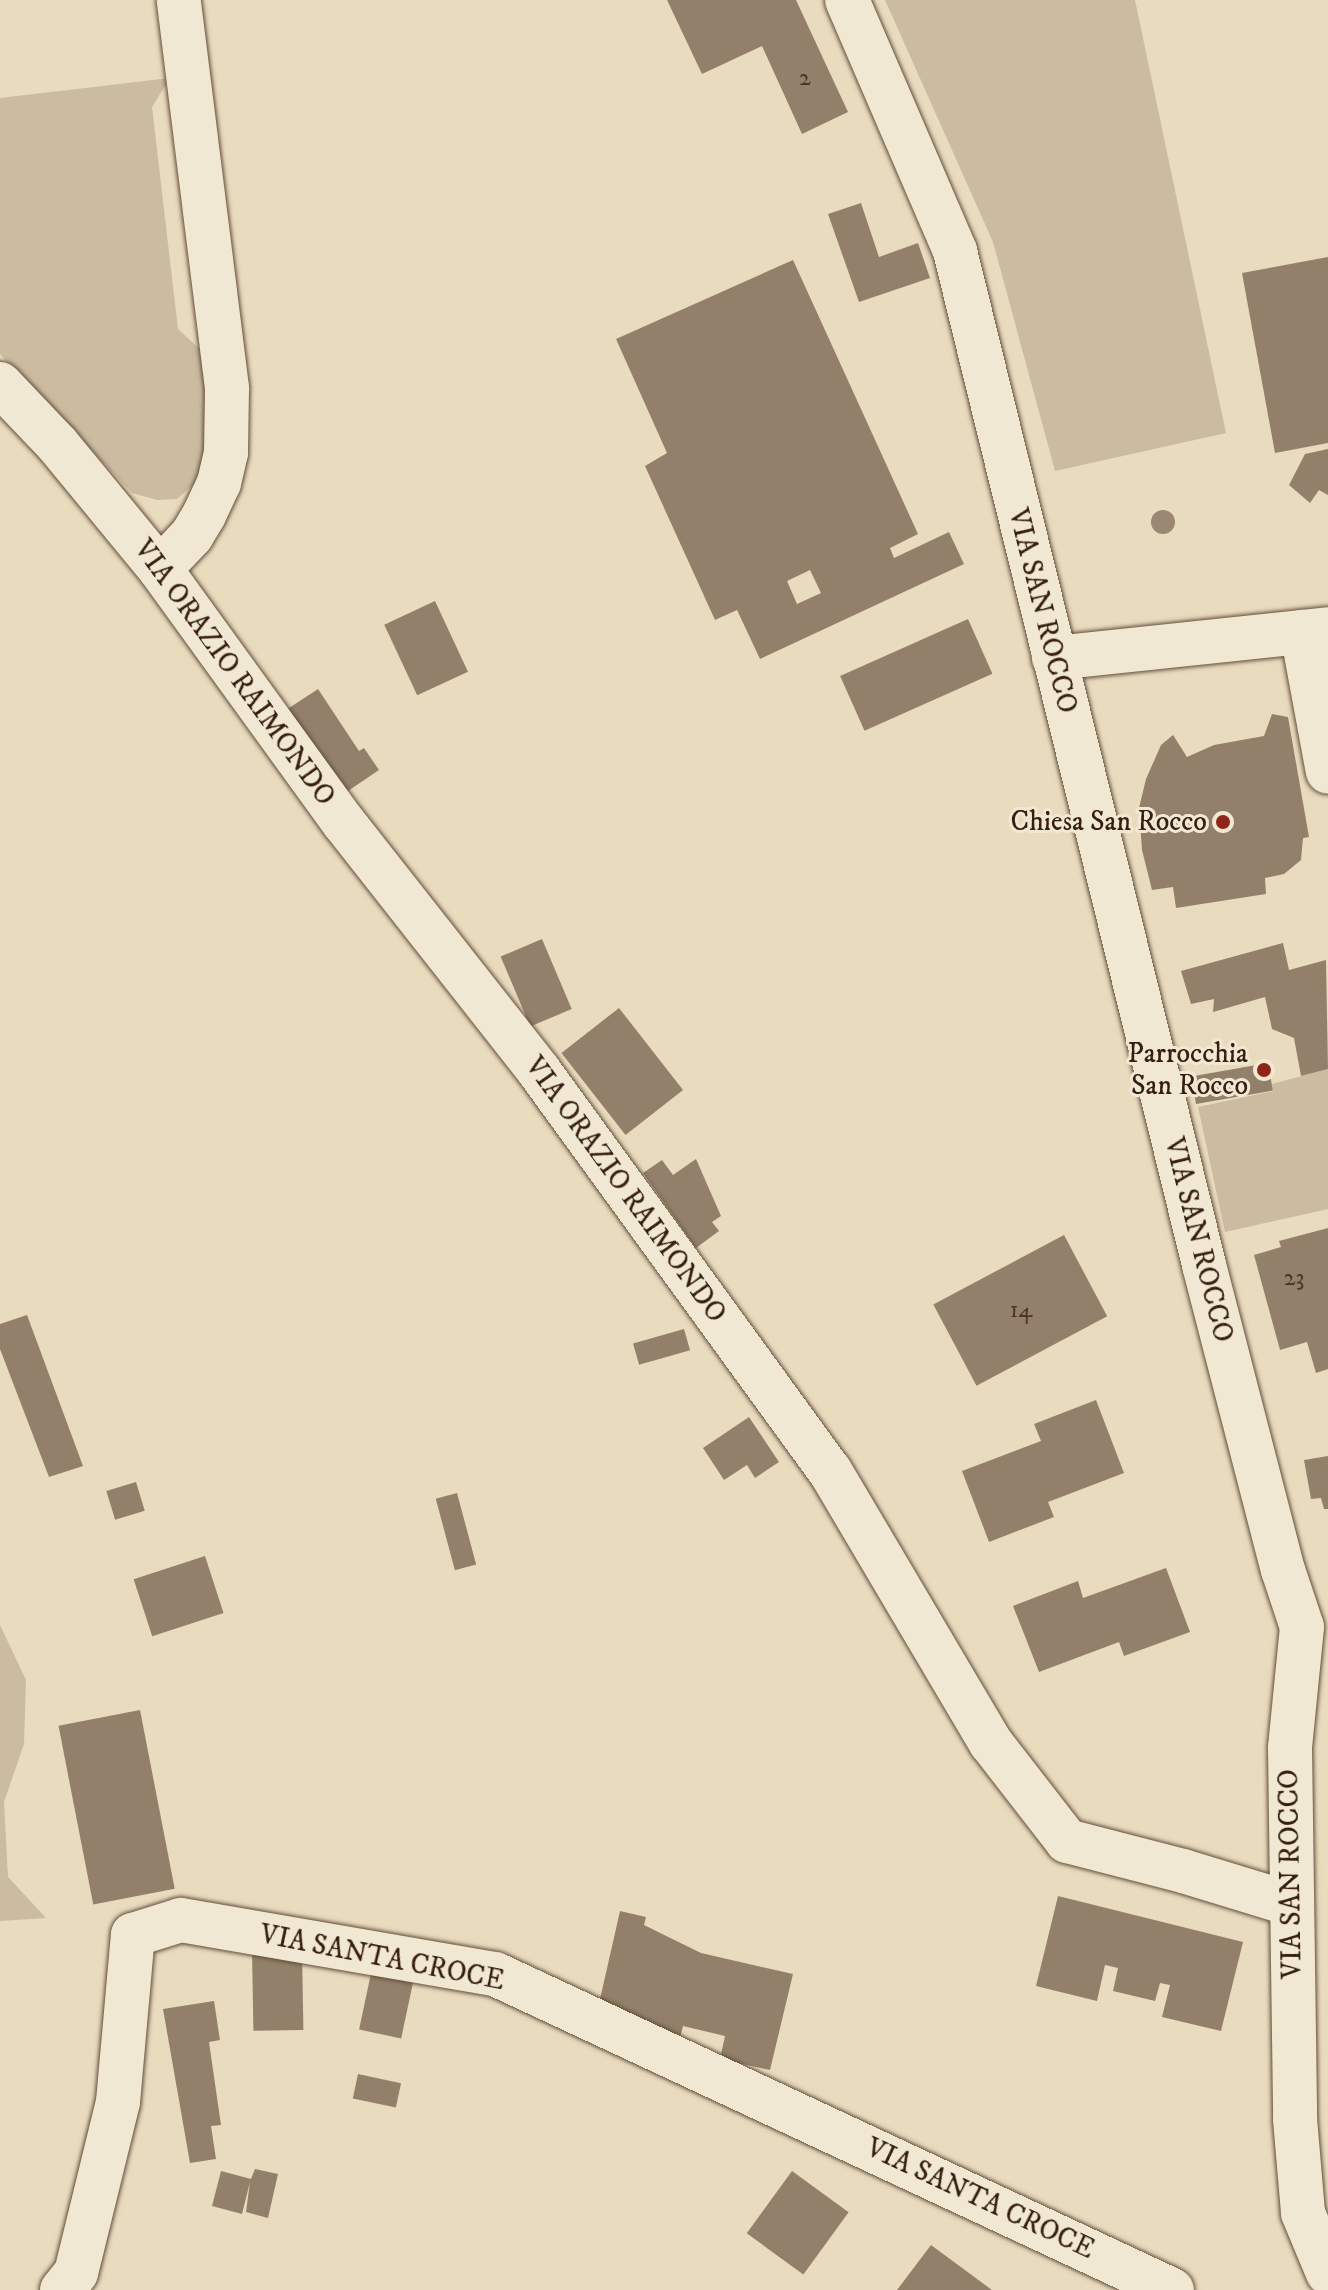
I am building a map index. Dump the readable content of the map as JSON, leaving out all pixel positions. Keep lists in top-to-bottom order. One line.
{"streets":{"street":["VIA SAN ROCCO","VIA ORAZIO RAIMONDO","VIA SANTA CROCE"]},"crossings":[["VIA SAN ROCCO","VIA ORAZIO RAIMONDO"]],"places":["Chiesa San Rocco","Parrocchia San Rocco"],"house_numbers":["2","23","14"]}
